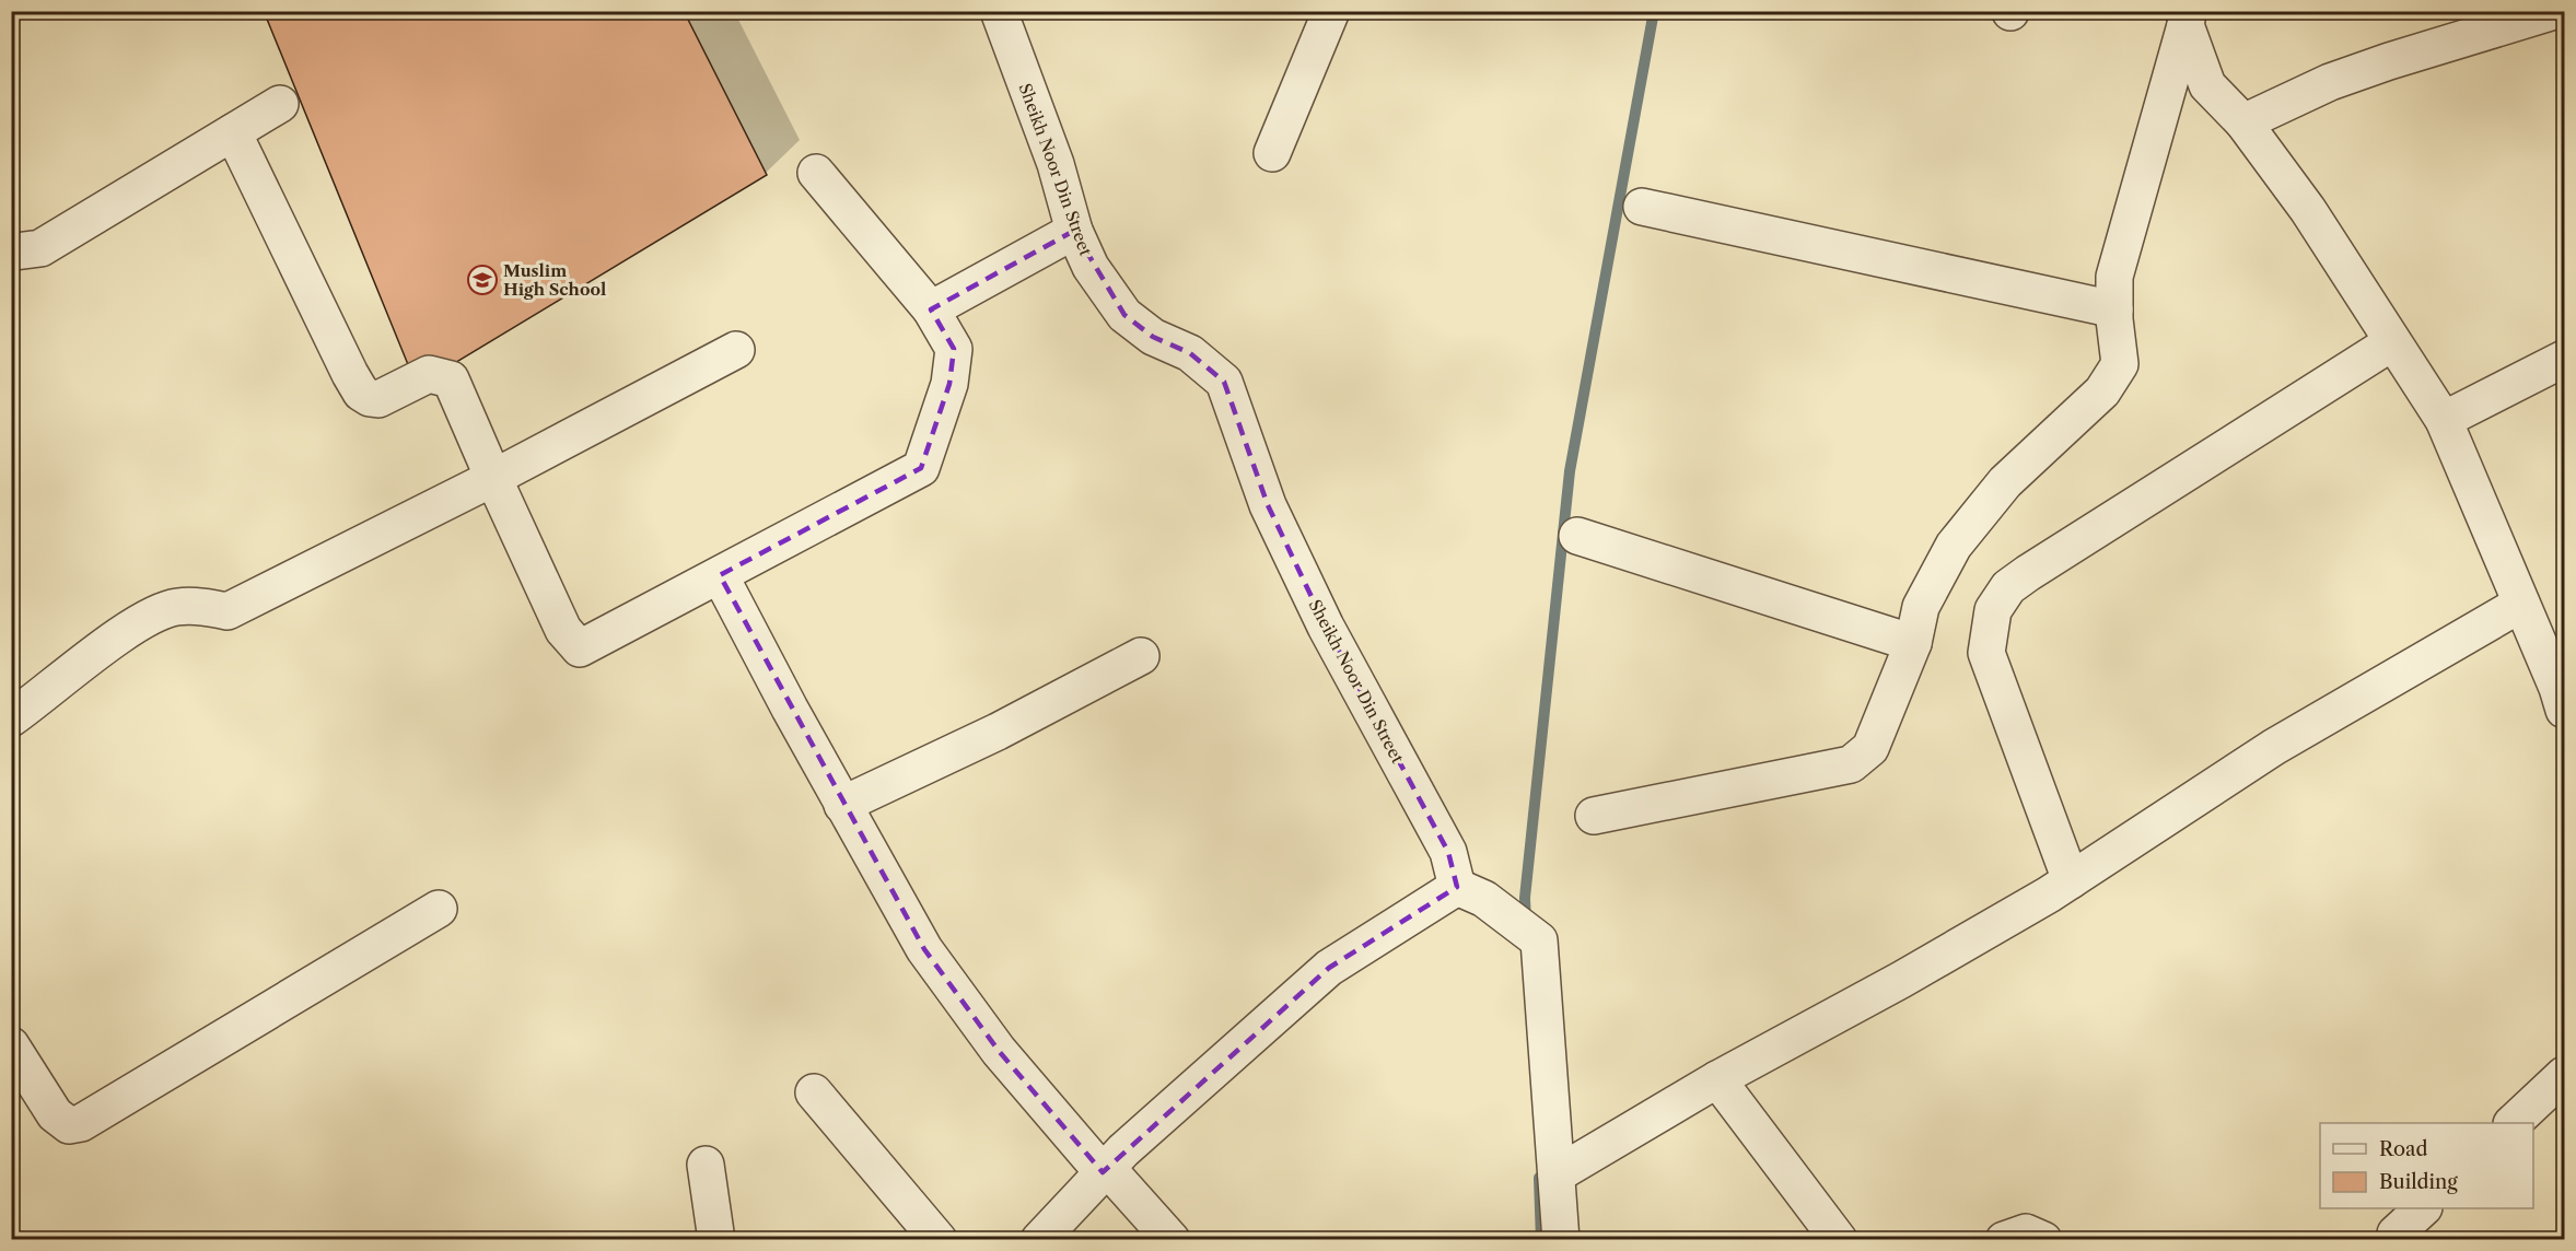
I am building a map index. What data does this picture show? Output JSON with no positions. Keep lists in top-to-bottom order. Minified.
{"streets":{"street":["Sheikh Noor Din Street"]},"places":{"school or university":["Muslim High School"]},"legend":["Road","Building"]}
